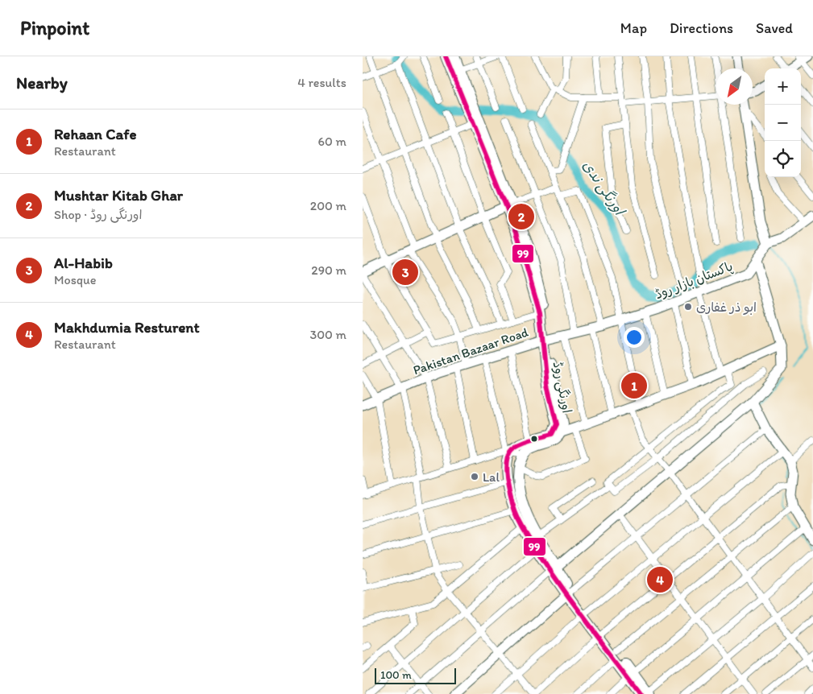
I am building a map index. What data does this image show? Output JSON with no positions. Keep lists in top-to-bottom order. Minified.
{"streets":{"main road":["اورنگی روڈ"],"street":["پاکستان بازار روڈ","Pakistan Bazaar Road"]},"crossings":[["پاکستان بازار روڈ","Pakistan Bazaar Road"],["پاکستان بازار روڈ","اورنگی روڈ"],["Pakistan Bazaar Road","اورنگی روڈ"]],"water":["اورنگی ندی"],"places":["ابو ذر غفاری","Lal"],"lines":["transit line 99"],"scale_bar":"100 m","north":"bottom left","page":{"header":"Pinpoint","nav":["Map","Directions","Saved"],"heading":["Nearby","4 results"],"map_buttons":["+","−"],"list":[{"mark":"1","name":"Rehaan Cafe","note":"Restaurant","value":"60 m"},{"mark":"2","name":"Mushtar Kitab Ghar","note":"Shop · اورنگی روڈ","value":"200 m"},{"mark":"3","name":"Al-Habib","note":"Mosque","value":"290 m"},{"mark":"4","name":"Makhdumia Resturent","note":"Restaurant","value":"300 m"}],"pins":["2","3","1","4"],"scale":"100 m"}}
